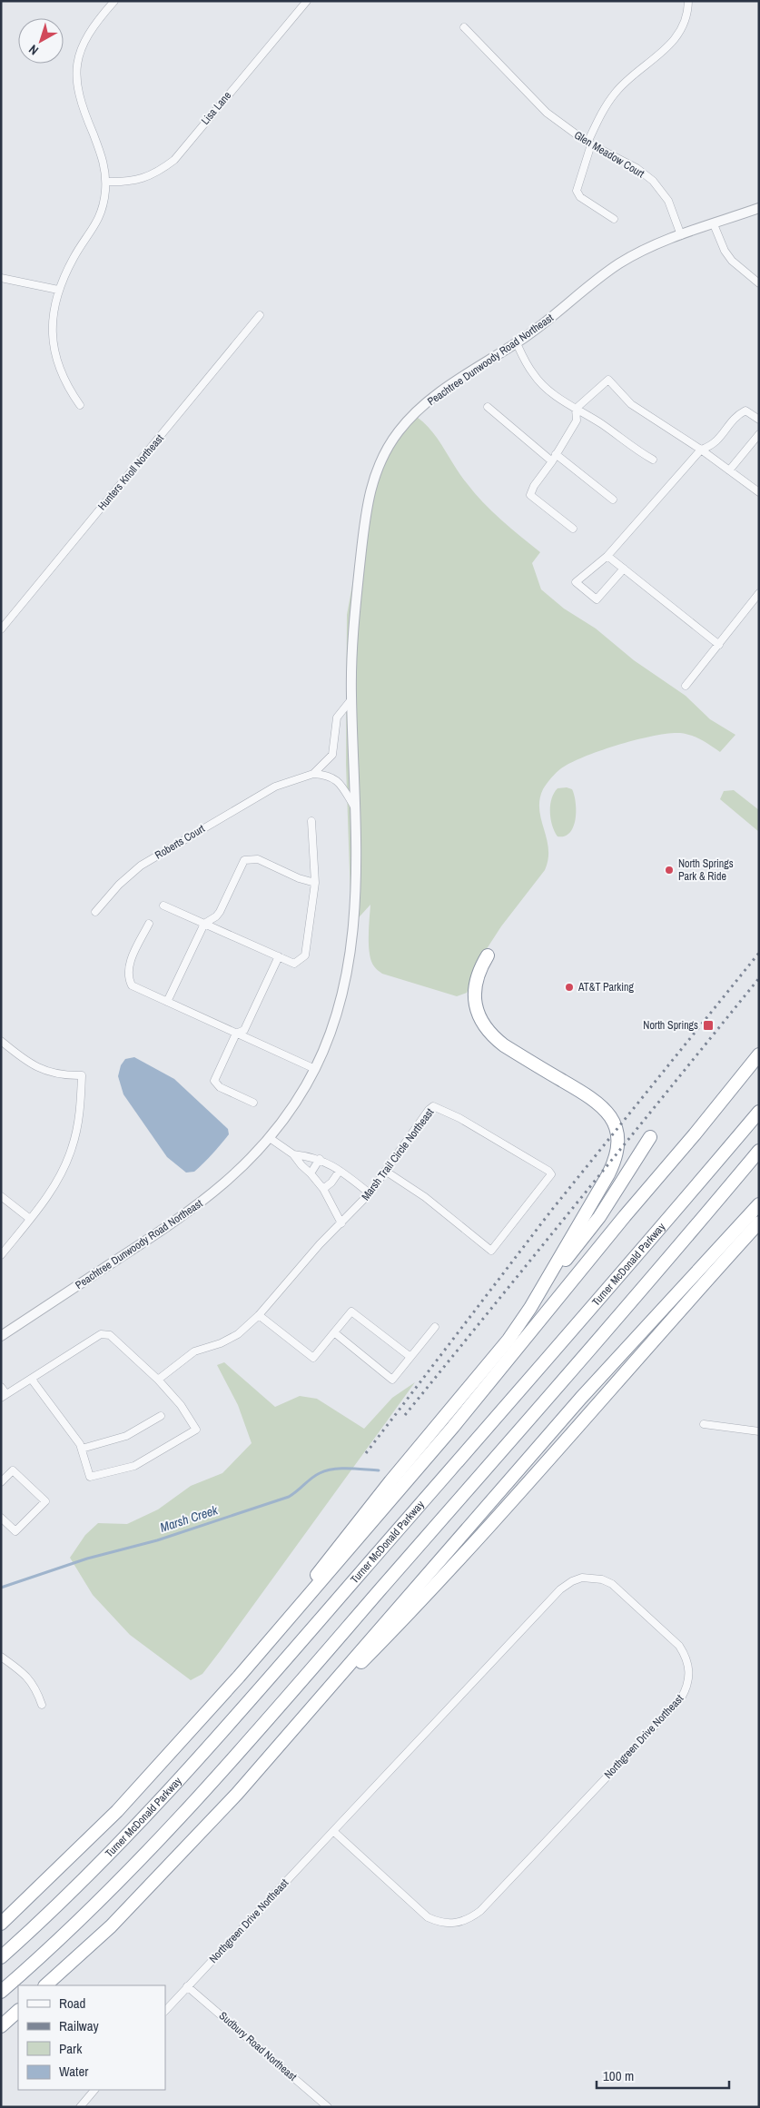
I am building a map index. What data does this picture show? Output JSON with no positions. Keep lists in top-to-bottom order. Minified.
{"streets":{"highway":["Turner McDonald Parkway"],"street":["Lisa Lane","Glen Meadow Court","Peachtree Dunwoody Road Northeast","Hunters Knoll Northeast","Roberts Court","Marsh Trail Circle Northeast","Northgreen Drive Northeast","Sudbury Road Northeast"]},"crossings":[["Glen Meadow Court","Peachtree Dunwoody Road Northeast"],["Peachtree Dunwoody Road Northeast","Roberts Court"],["Northgreen Drive Northeast","Sudbury Road Northeast"]],"water":["Marsh Creek"],"places":{"other":["North Springs Park & Ride","AT&T Parking"],"transit":["North Springs"]},"legend":["Road","Railway","Park","Water"],"scale_bar":"100 m","north":"bottom left"}
